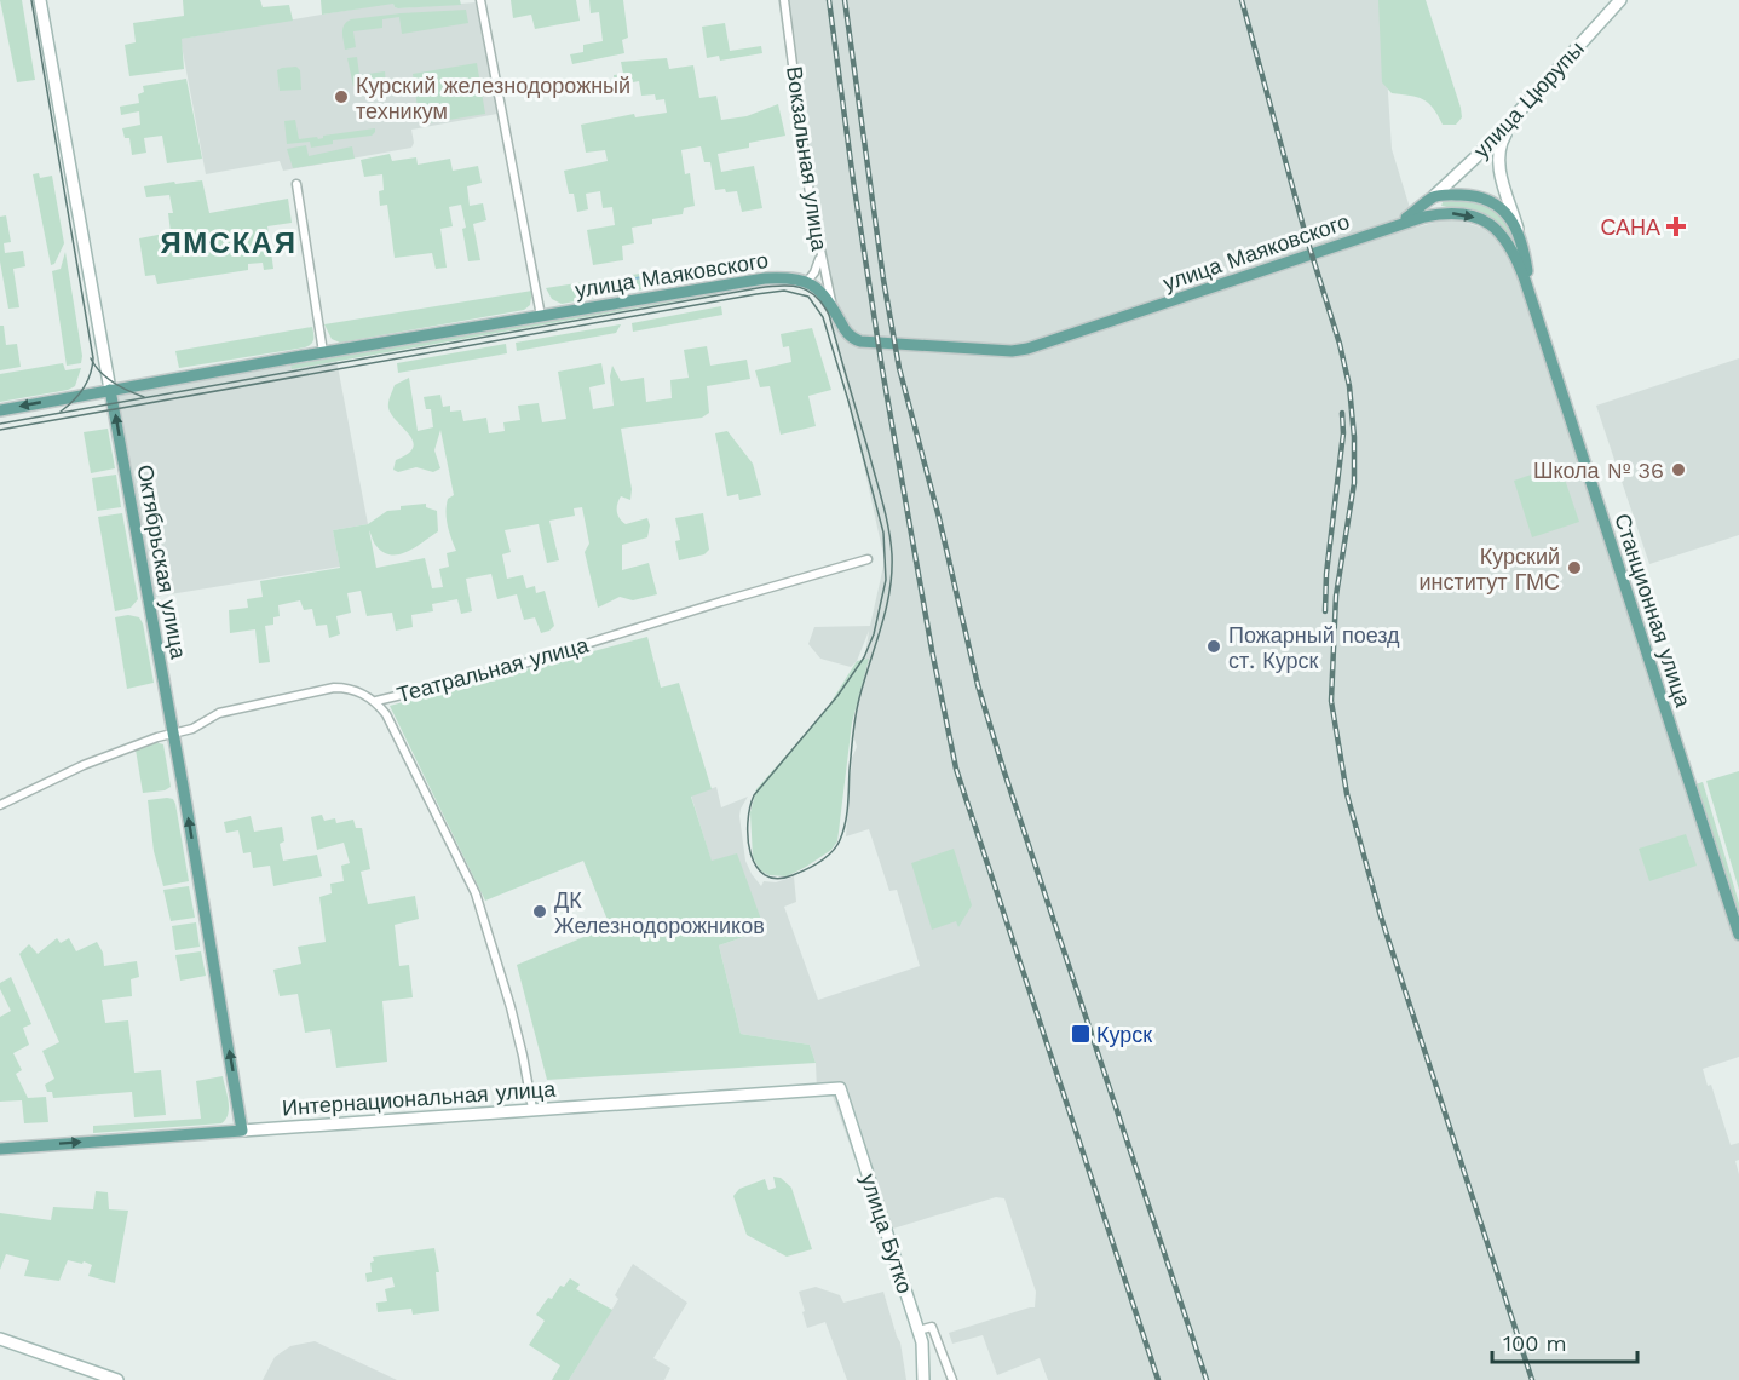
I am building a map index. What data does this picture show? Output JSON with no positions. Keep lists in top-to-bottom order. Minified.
{"streets":{"main road":["улица Цюрупы","улица Маяковского","Октябрьская улица","Станционная улица","Интернациональная улица","улица Бутко"],"street":["Вокзальная улица","Театральная улица"]},"crossings":[["улица Цюрупы","Станционная улица"],["Вокзальная улица","улица Маяковского"],["улица Маяковского","Октябрьская улица"],["улица Маяковского","Станционная улица"],["Октябрьская улица","Театральная улица"],["Октябрьская улица","Интернациональная улица"],["Интернациональная улица","улица Бутко"]],"one_way":["Октябрьская улица"],"districts":["ЯМСКАЯ"],"places":{"other":["Курский железнодорожный техникум","Школа № 36","Курский институт ГМС","Пожарный поезд ст. Курск","ДК Железнодорожников"],"health":["САНА"],"transit":["Курск"]},"scale_bar":"100 m"}
